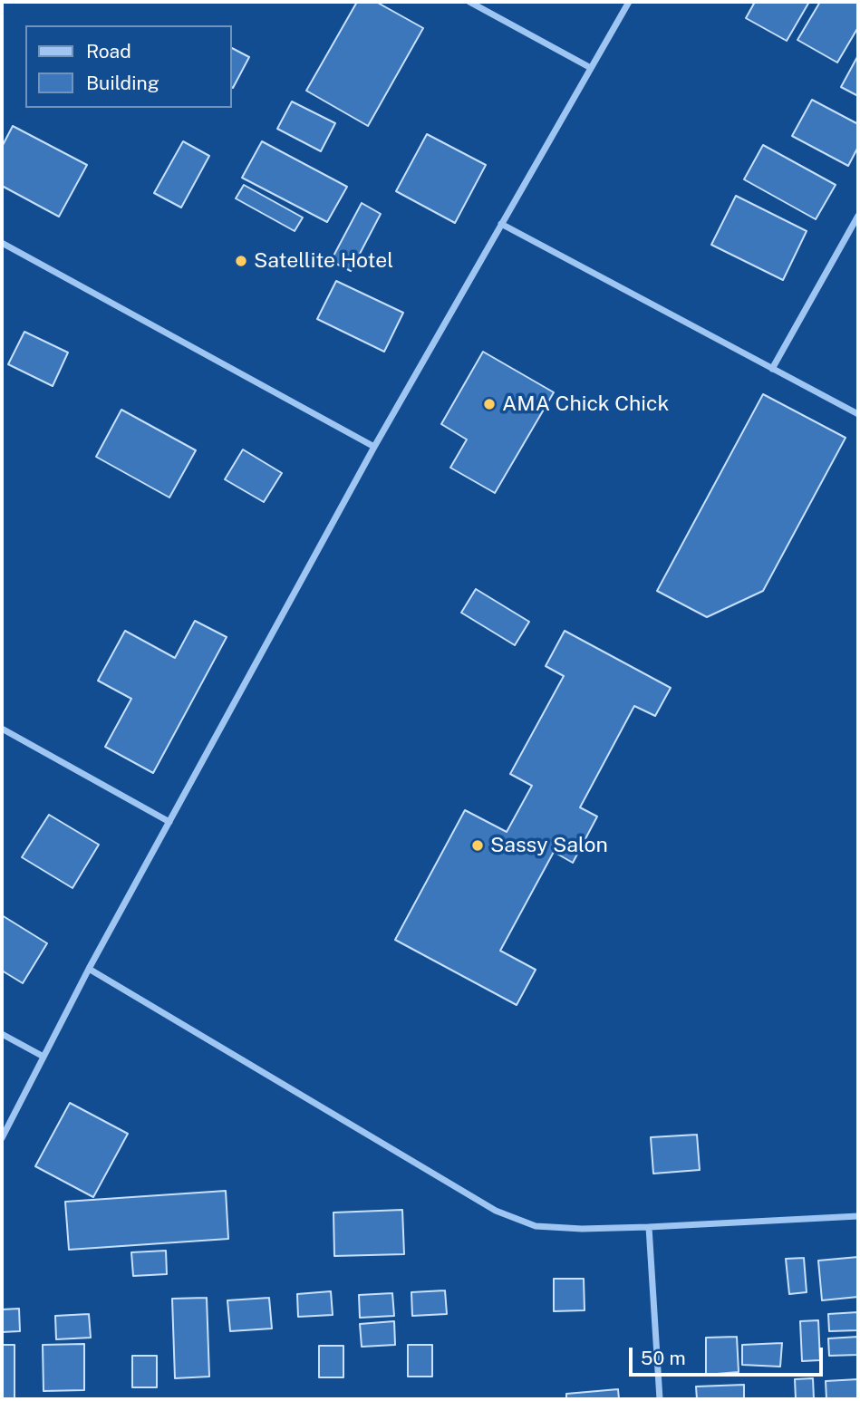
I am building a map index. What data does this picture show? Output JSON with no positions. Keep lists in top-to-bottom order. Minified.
{"places":["Satellite Hotel","AMA Chick Chick","Sassy Salon"],"legend":["Road","Building"],"scale_bar":"50 m"}
